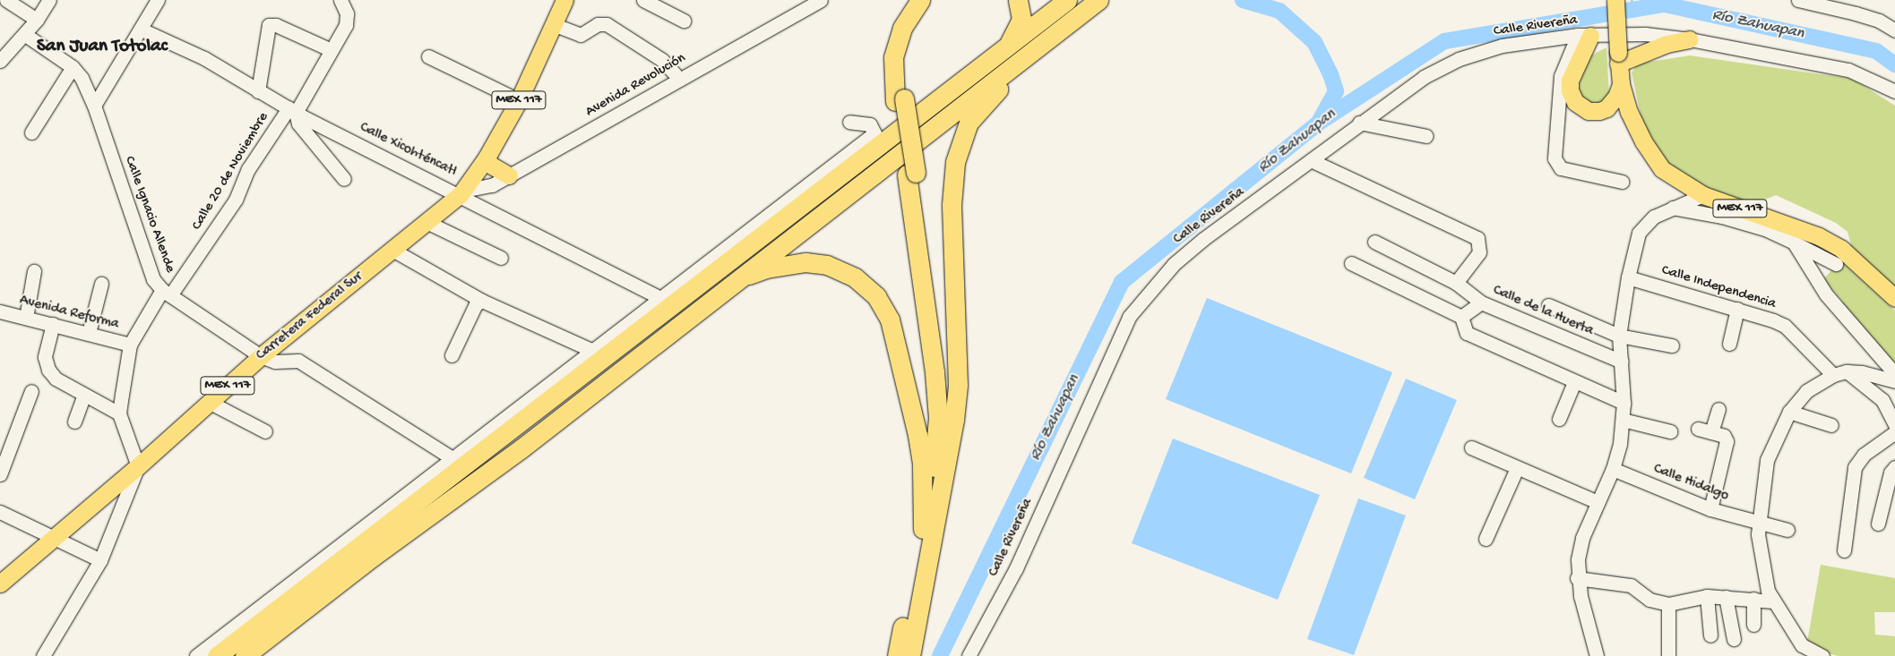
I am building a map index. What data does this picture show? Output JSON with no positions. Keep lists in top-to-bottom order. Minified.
{"streets":{"main road":["MEX 117","Carretera Federal Sur"],"street":["Calle Rivereña","Avenida Revolución","Calle Xicohténcatl","Calle 20 de Noviembre","Calle Ignacio Allende","Calle Independencia","Calle de la Huerta","Avenida Reforma","Calle Hidalgo"]},"crossings":[["Avenida Revolución","MEX 117"],["Avenida Revolución","Calle Xicohténcatl"],["Avenida Revolución","Carretera Federal Sur"],["MEX 117","Calle Xicohténcatl"],["MEX 117","Carretera Federal Sur"],["Calle Xicohténcatl","Calle 20 de Noviembre"],["Calle Xicohténcatl","Carretera Federal Sur"],["Calle 20 de Noviembre","Calle Ignacio Allende"],["Calle 20 de Noviembre","Avenida Reforma"],["Calle 20 de Noviembre","Carretera Federal Sur"],["Calle Ignacio Allende","Carretera Federal Sur"]],"districts":["San Juan Totolac"],"water":["Río Zahuapan"]}
